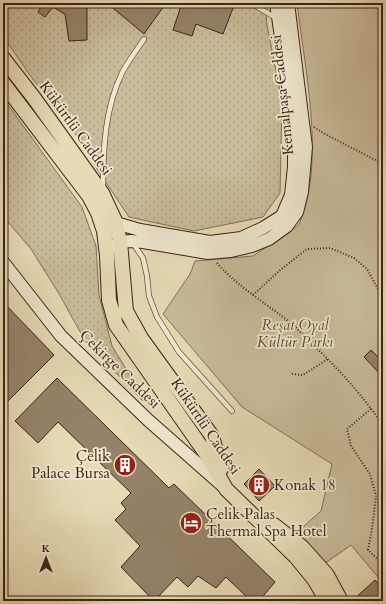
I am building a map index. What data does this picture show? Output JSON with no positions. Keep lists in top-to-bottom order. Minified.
{"streets":{"main road":["Kemalpaşa Caddesi","Kükürtlü Caddesi","Çekirge Caddesi"]},"crossings":[["Kemalpaşa Caddesi","Kükürtlü Caddesi"],["Kükürtlü Caddesi","Çekirge Caddesi"]],"parks":["Reşat Oyal Kültür Parkı"],"places":{"building":["Çelik Palace Bursa","Konak 18"],"hotel":["Çelik Palas Thermal Spa Hotel"]},"north":"top"}
